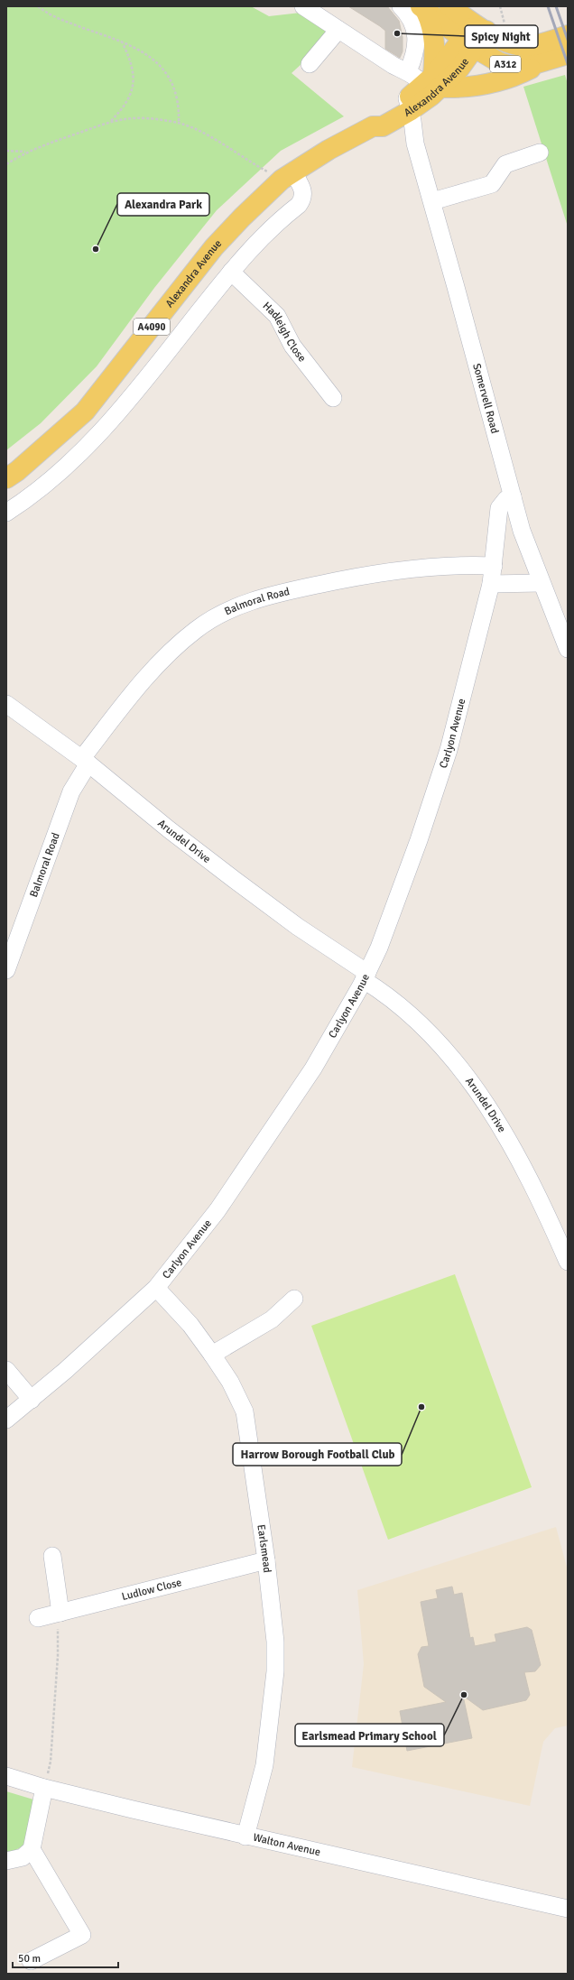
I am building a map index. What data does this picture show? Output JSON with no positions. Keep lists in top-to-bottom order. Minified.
{"streets":{"main road":["A312","Alexandra Avenue","A4090"],"street":["Hadleigh Close","Somervell Road","Balmoral Road","Carlyon Avenue","Arundel Drive","Earlsmead","Ludlow Close","Walton Avenue"]},"crossings":[["A312","Alexandra Avenue"],["Alexandra Avenue","Somervell Road"],["Somervell Road","Carlyon Avenue"],["Balmoral Road","Carlyon Avenue"],["Balmoral Road","Arundel Drive"],["Carlyon Avenue","Arundel Drive"],["Carlyon Avenue","Earlsmead"],["Earlsmead","Ludlow Close"],["Earlsmead","Walton Avenue"]],"places":["Spicy Night","Alexandra Park","Harrow Borough Football Club","Earlsmead Primary School"],"scale_bar":"50 m"}
